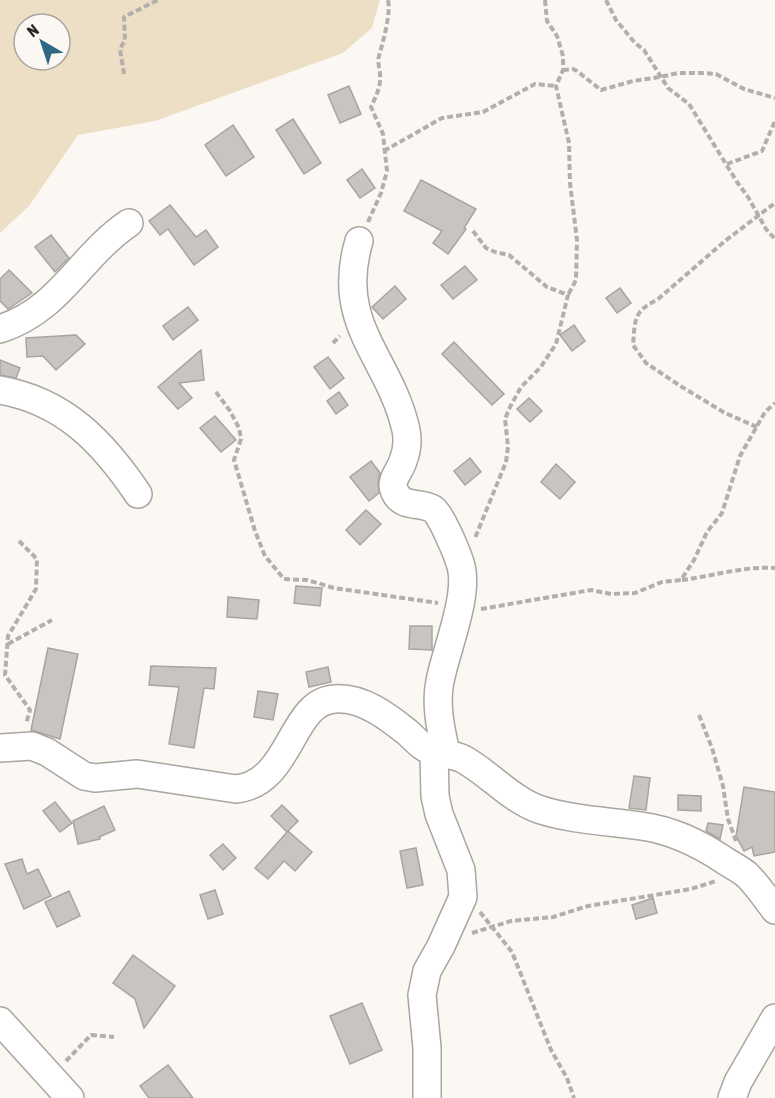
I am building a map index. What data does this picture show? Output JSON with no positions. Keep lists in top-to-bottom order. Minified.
{"north":"top left"}
